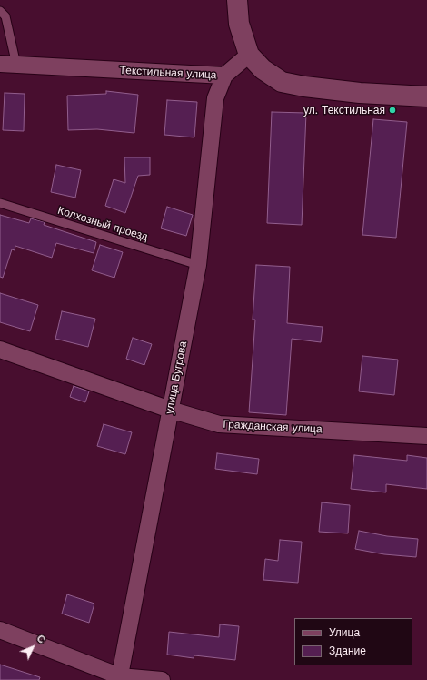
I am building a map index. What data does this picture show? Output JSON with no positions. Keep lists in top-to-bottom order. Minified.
{"streets":{"street":["Текстильная улица","улица Бугрова","Гражданская улица"],"lane":["Колхозный проезд"]},"crossings":[["Текстильная улица","улица Бугрова"],["Колхозный проезд","улица Бугрова"],["улица Бугрова","Гражданская улица"]],"places":["ул. Текстильная"],"legend":["Улица","Здание"],"north":"top right"}
